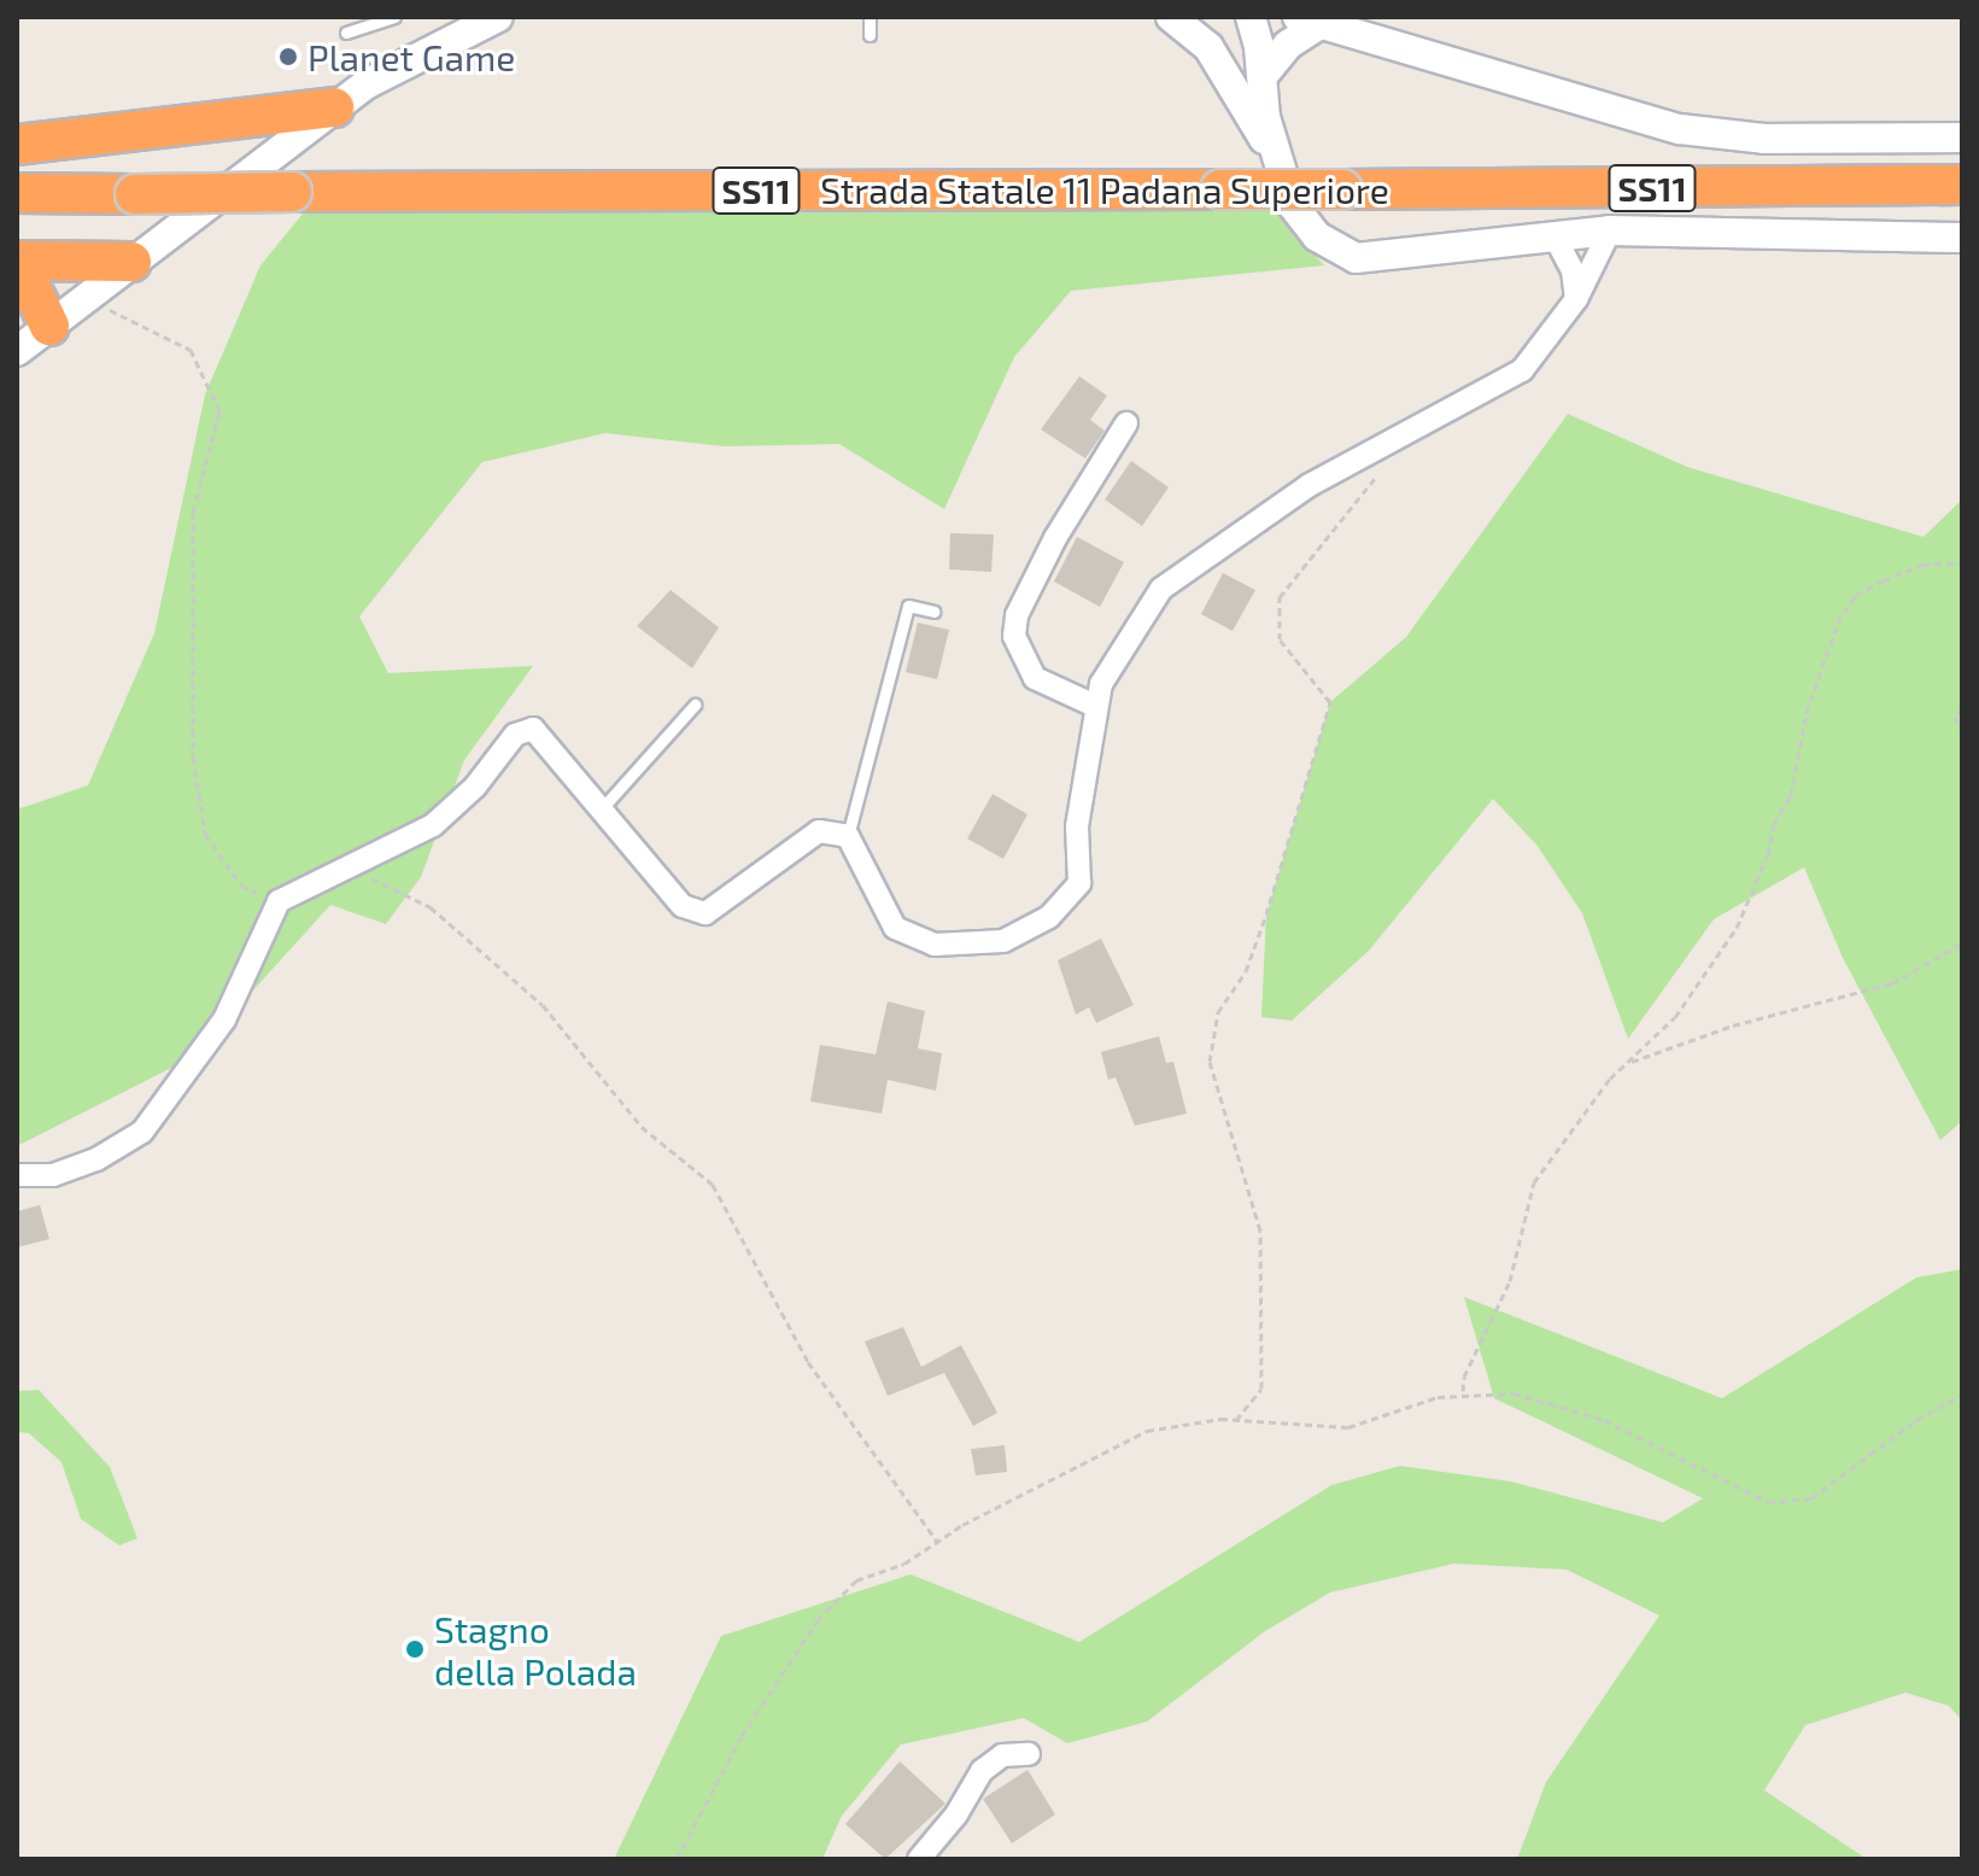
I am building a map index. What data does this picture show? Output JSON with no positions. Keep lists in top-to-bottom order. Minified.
{"streets":{"highway":["SS11","Strada Statale 11 Padana Superiore"]},"places":["Planet Game","Stagno della Polada"]}
